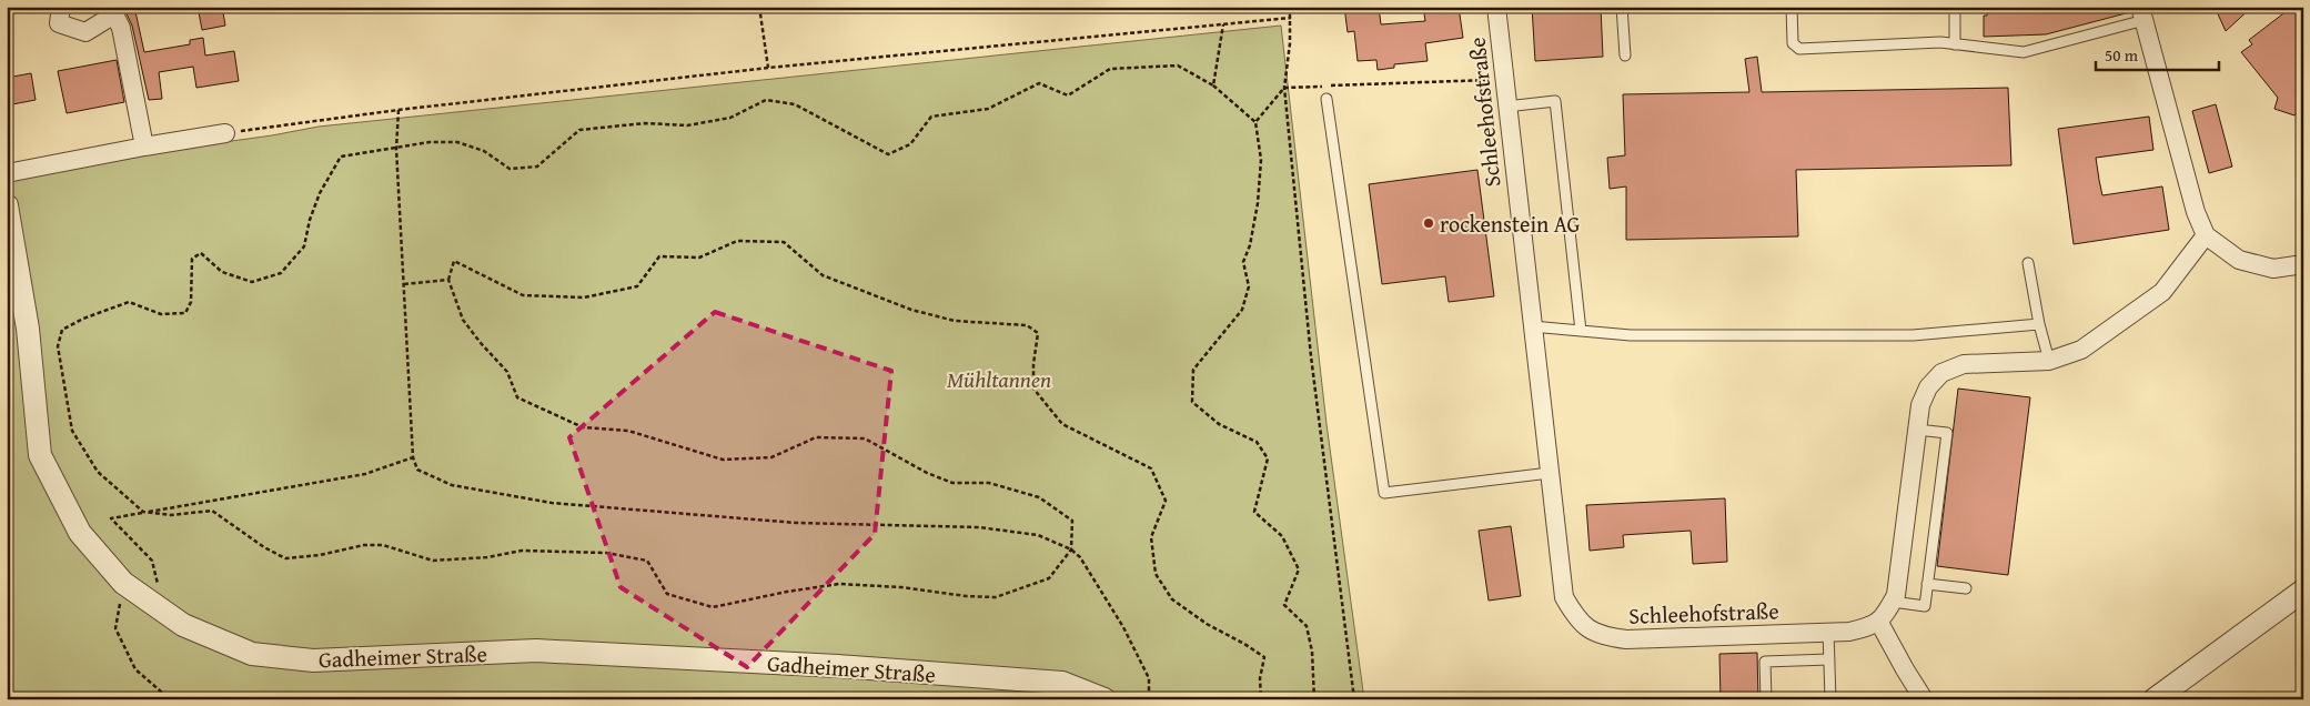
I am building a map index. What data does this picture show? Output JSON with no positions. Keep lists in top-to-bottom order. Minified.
{"streets":{"street":["Schleehofstraße","Gadheimer Straße"]},"parks":["Mühltannen"],"places":["rockenstein AG"],"scale_bar":"50 m"}
